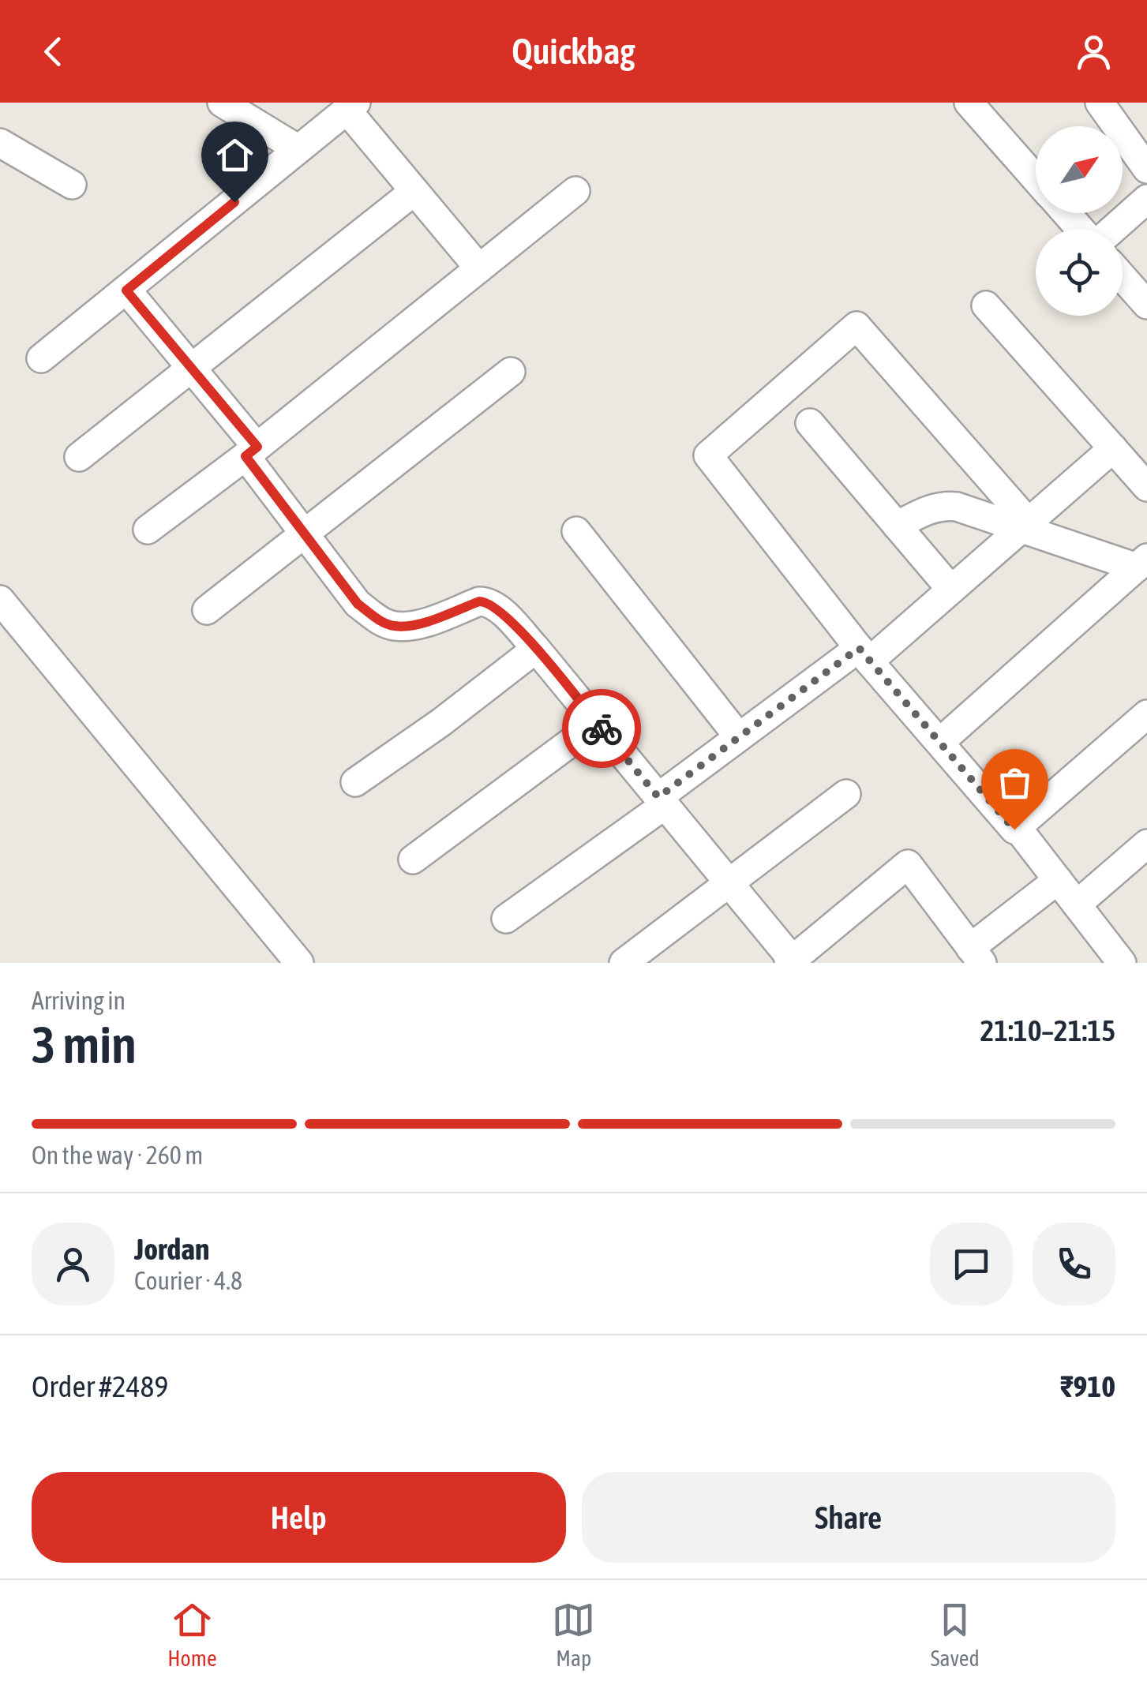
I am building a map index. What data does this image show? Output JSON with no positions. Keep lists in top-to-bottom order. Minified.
{"north":"top right","page":{"header":"Quickbag","heading":["3 min","Arriving in","21:10–21:15"],"panel":["Jordan","Courier · 4.8","Order #2489","₹910"],"bar":"On the way · 260 m","buttons":["Help","Share"],"tabs":["Home","Map","Saved"]}}
